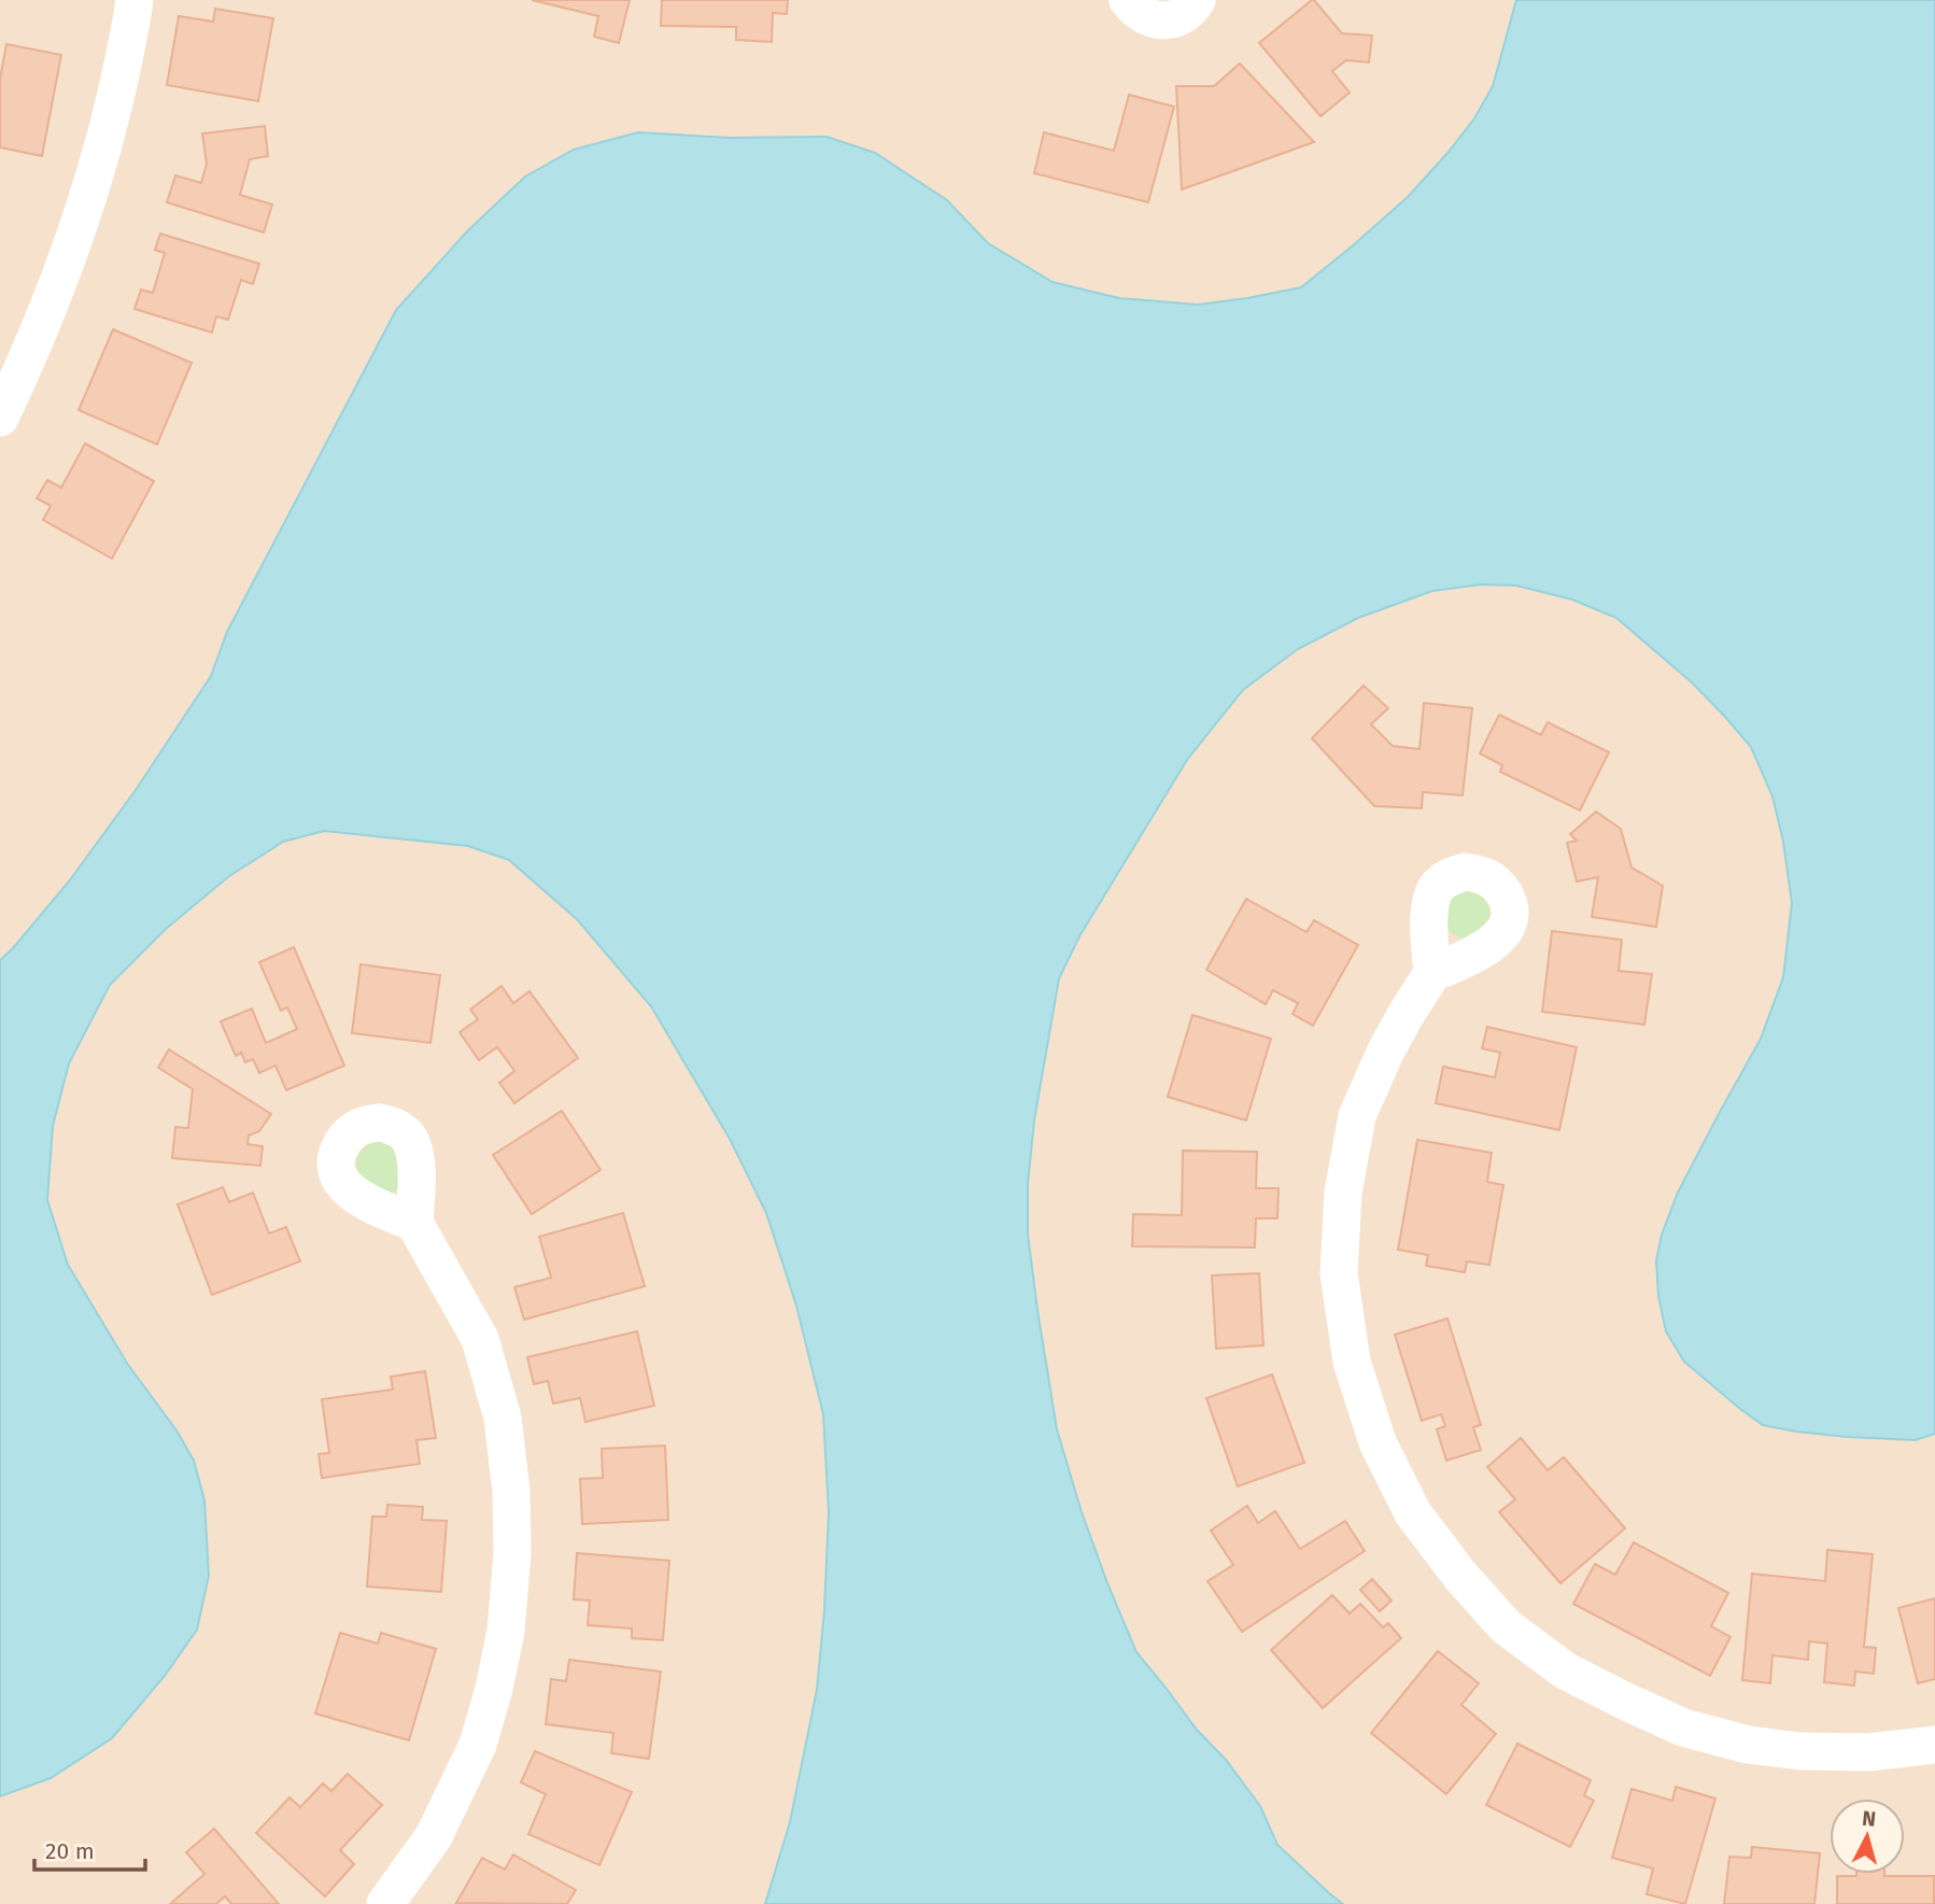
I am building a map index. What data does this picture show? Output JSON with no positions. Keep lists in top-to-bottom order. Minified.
{"scale_bar":"20 m","north":"top"}
